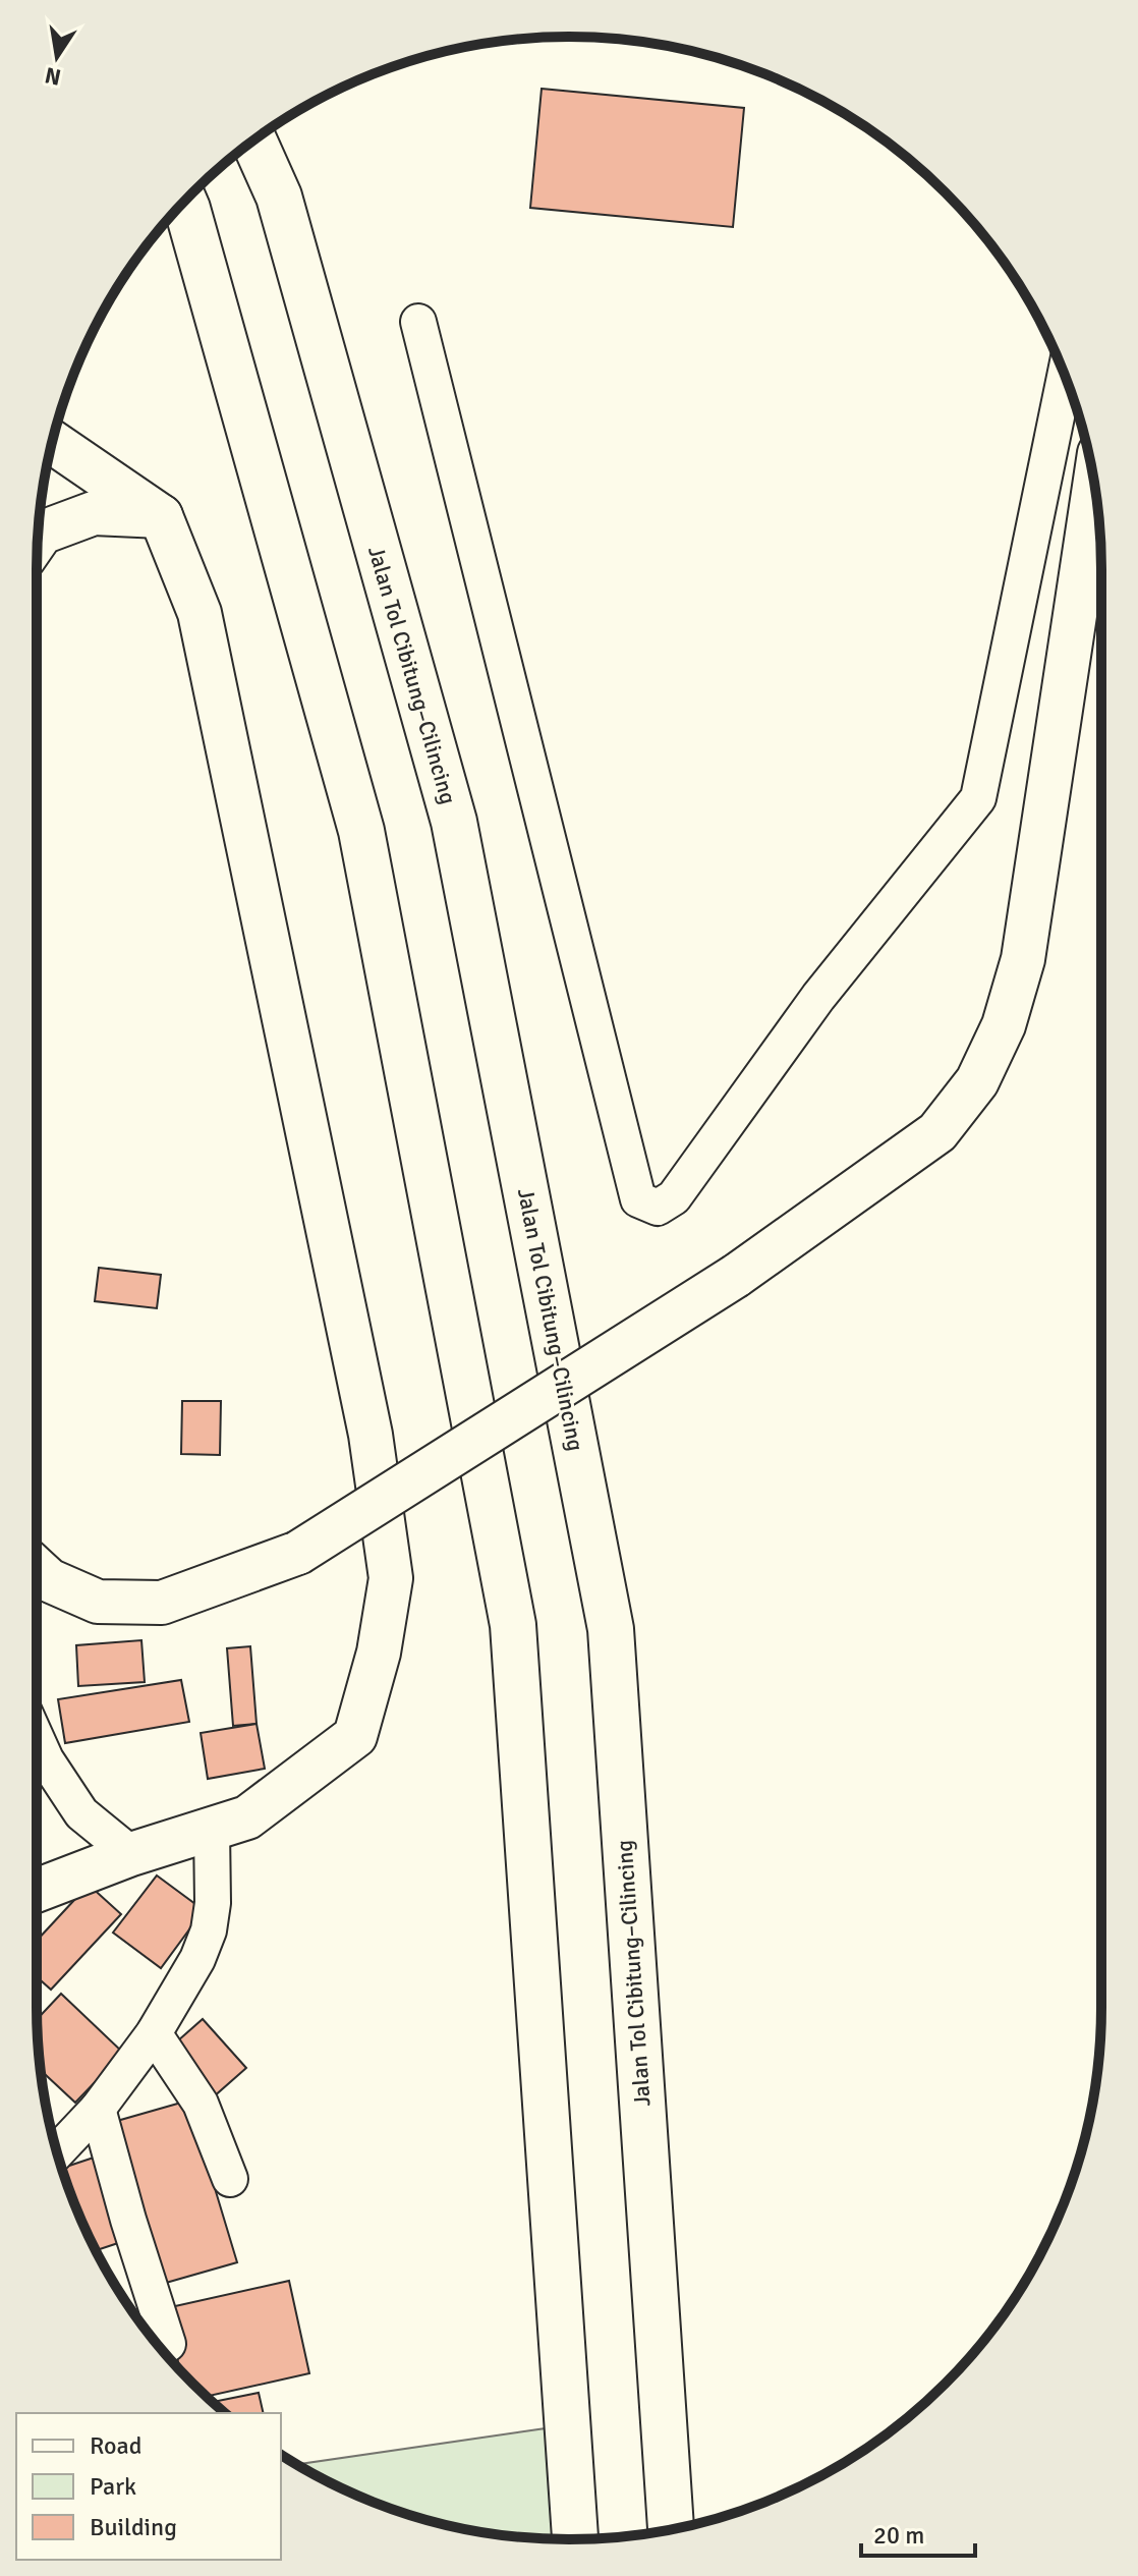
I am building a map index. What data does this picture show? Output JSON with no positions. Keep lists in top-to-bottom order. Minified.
{"streets":{"highway":["Jalan Tol Cibitung–Cilincing"]},"legend":["Road","Park","Building"],"scale_bar":"20 m","north":"bottom"}
